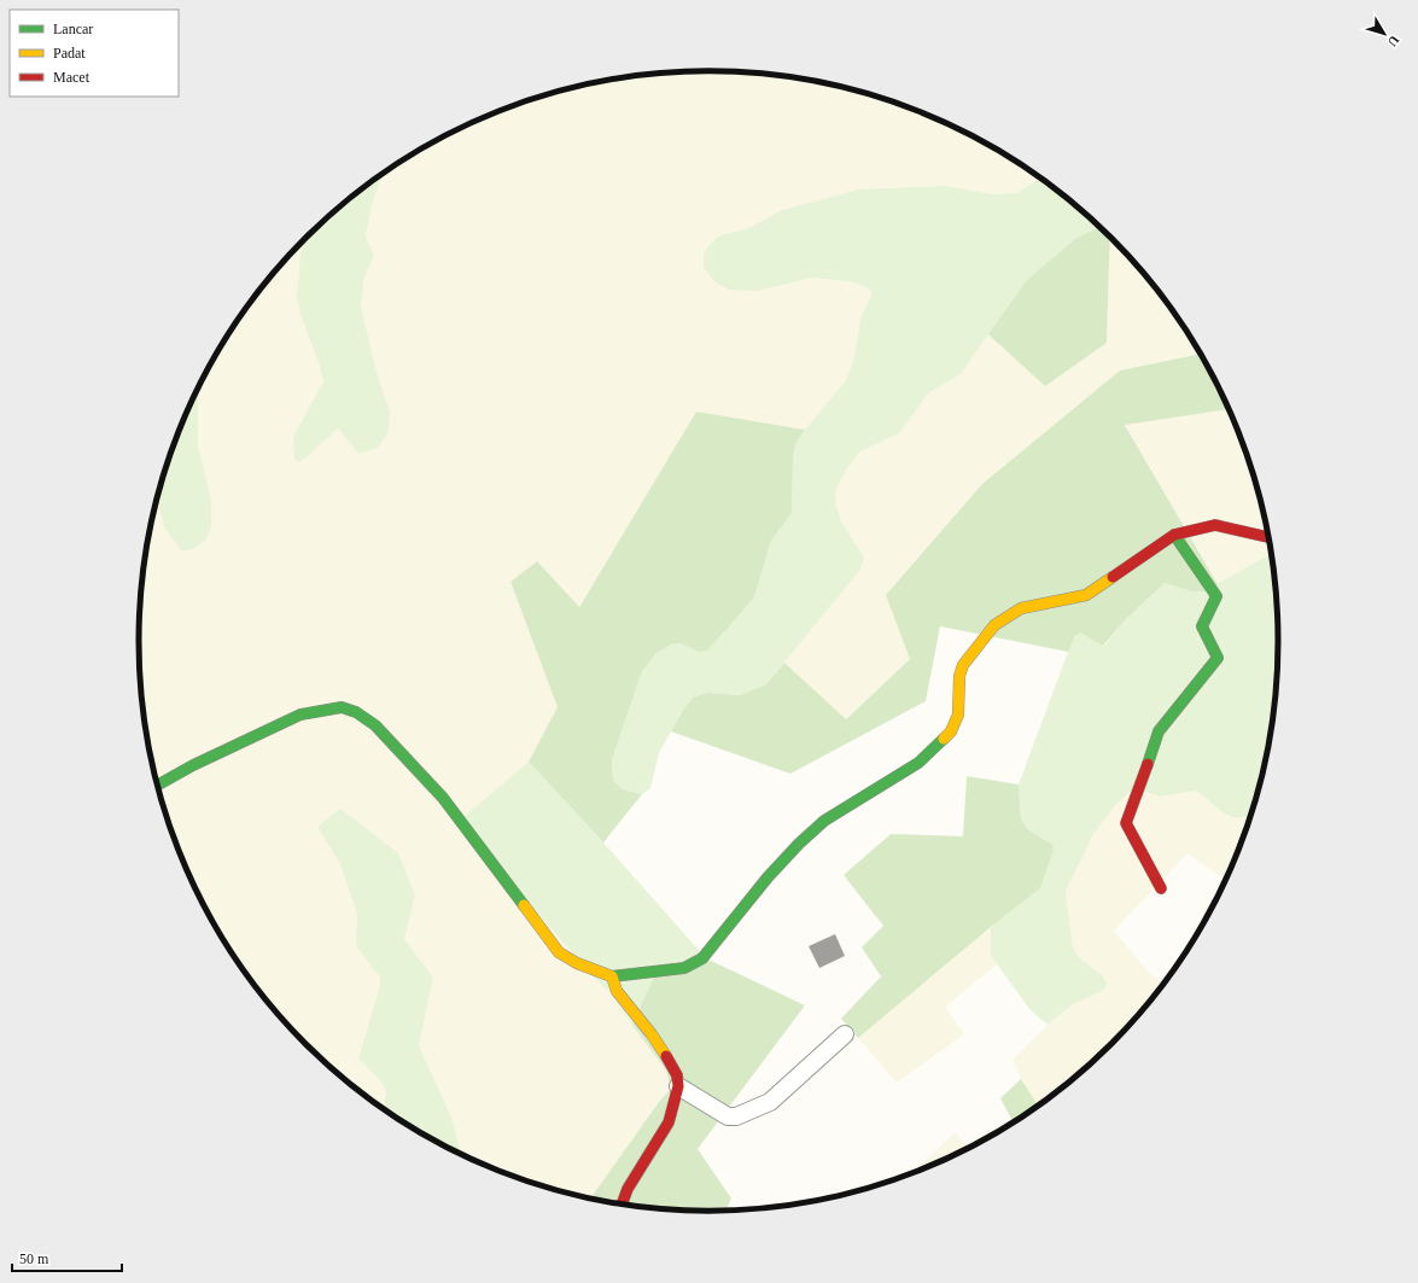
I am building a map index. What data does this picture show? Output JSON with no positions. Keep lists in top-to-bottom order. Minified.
{"legend":["Lancar","Padat","Macet"],"scale_bar":"50 m","north":"bottom right"}
